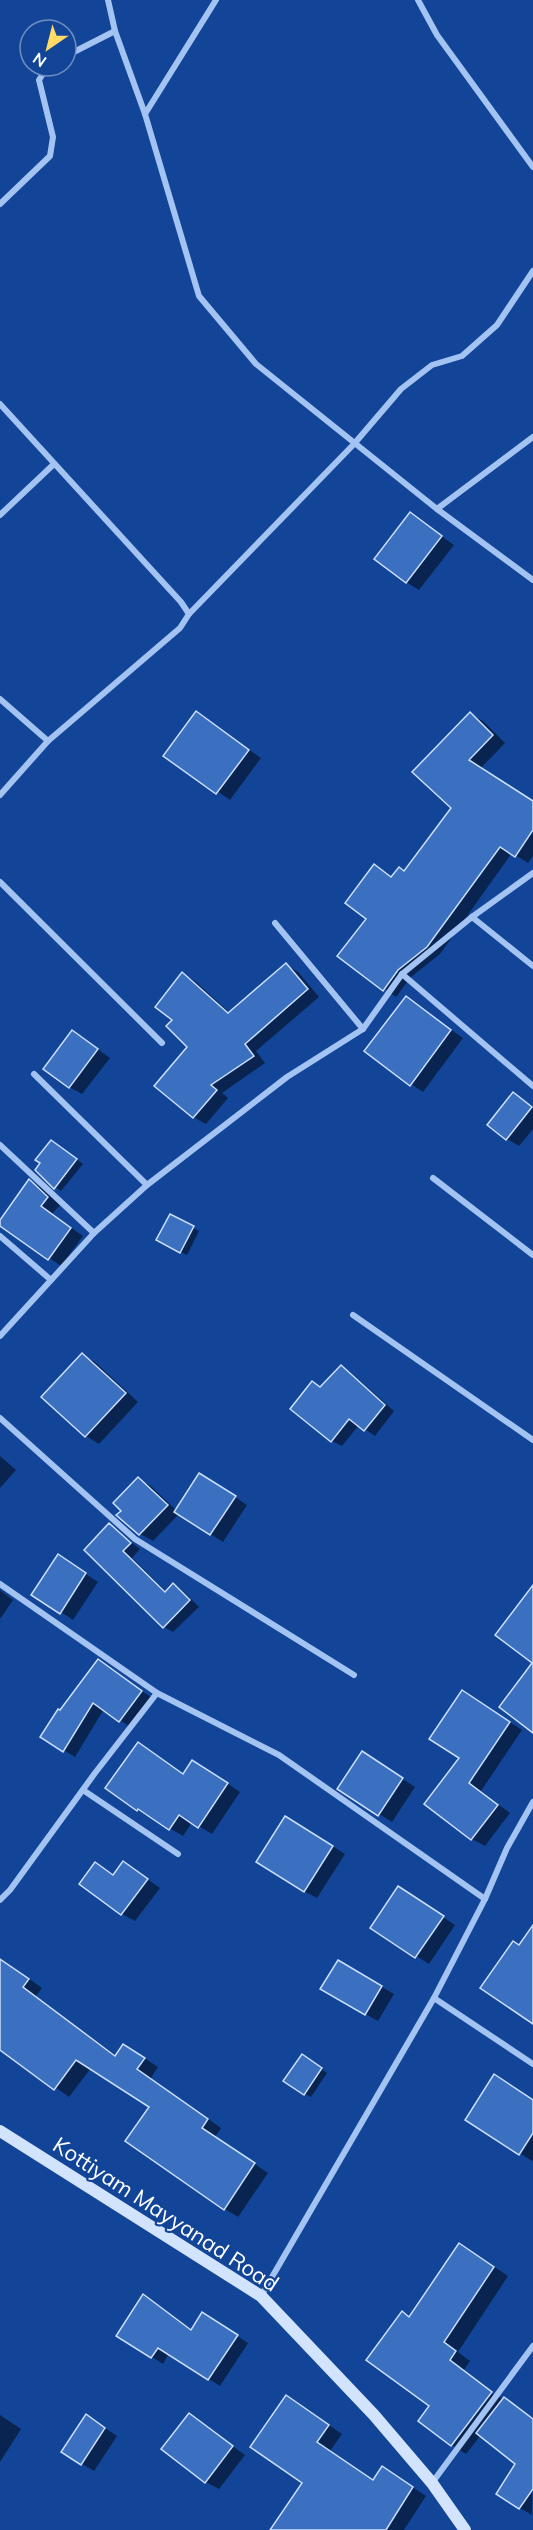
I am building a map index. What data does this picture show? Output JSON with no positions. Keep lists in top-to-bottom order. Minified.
{"streets":{"street":["Kottiyam Mayyanad Road"]},"north":"bottom left"}
